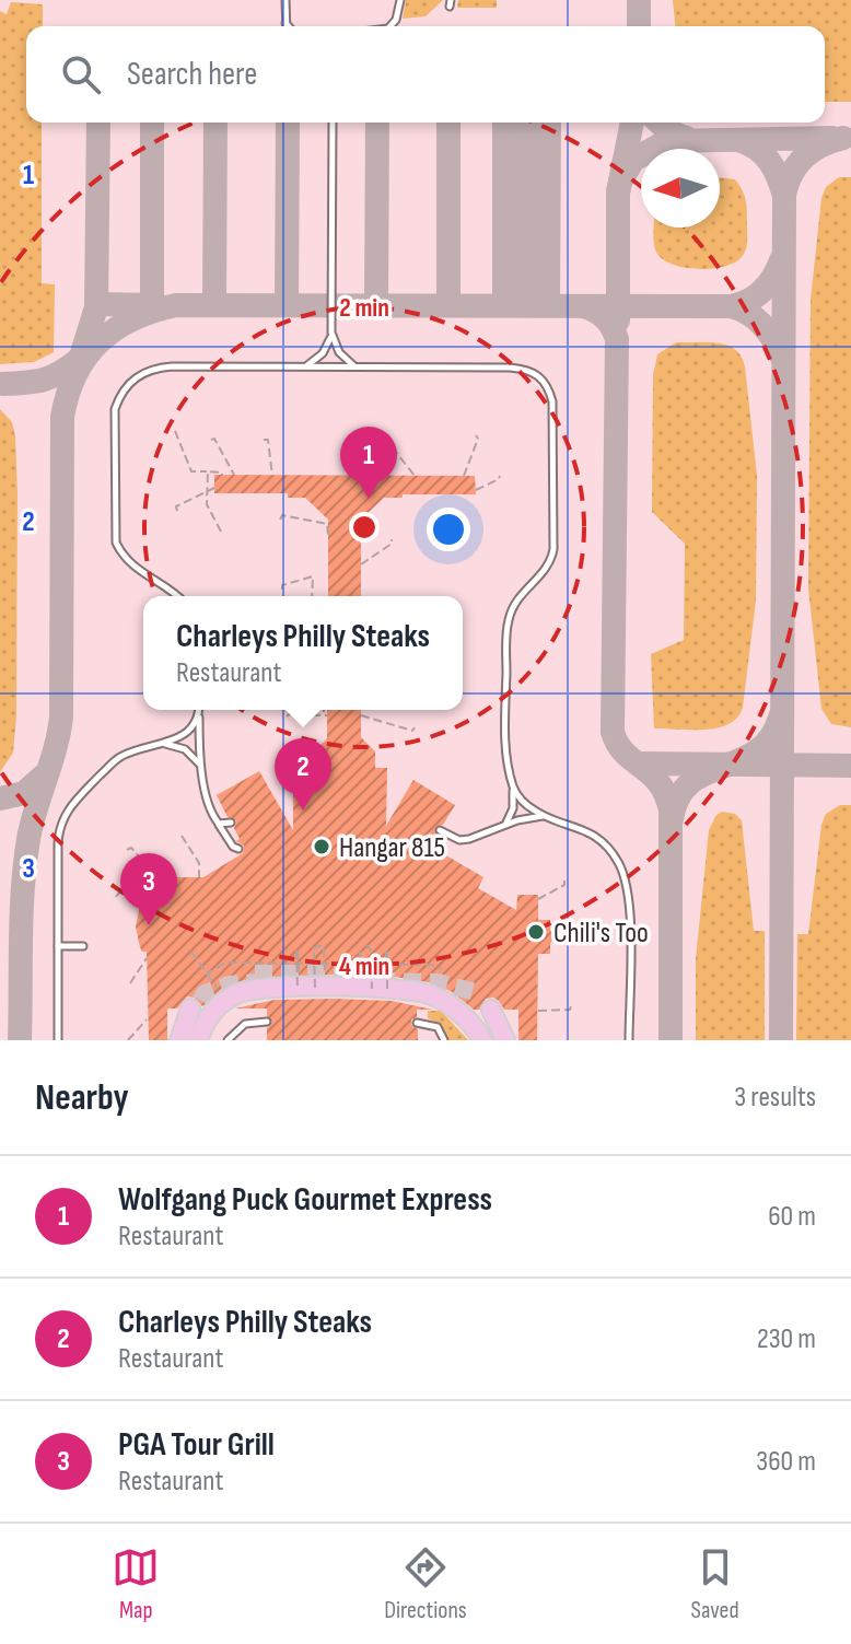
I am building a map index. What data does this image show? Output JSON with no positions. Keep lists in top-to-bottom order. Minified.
{"places":["Hangar 815","Chili's Too"],"north":"left","page":{"search":"Search here","pins":["1","2","3"],"popup":["Charleys Philly Steaks","Restaurant"],"heading":["Nearby","3 results"],"list":[{"mark":"1","name":"Wolfgang Puck Gourmet Express","note":"Restaurant","value":"60 m"},{"mark":"2","name":"Charleys Philly Steaks","note":"Restaurant","value":"230 m"},{"mark":"3","name":"PGA Tour Grill","note":"Restaurant","value":"360 m"}],"nav":["Map","Directions","Saved"]},"grid":{"rows":["1","2","3"]},"rings":["2 min","4 min"]}
